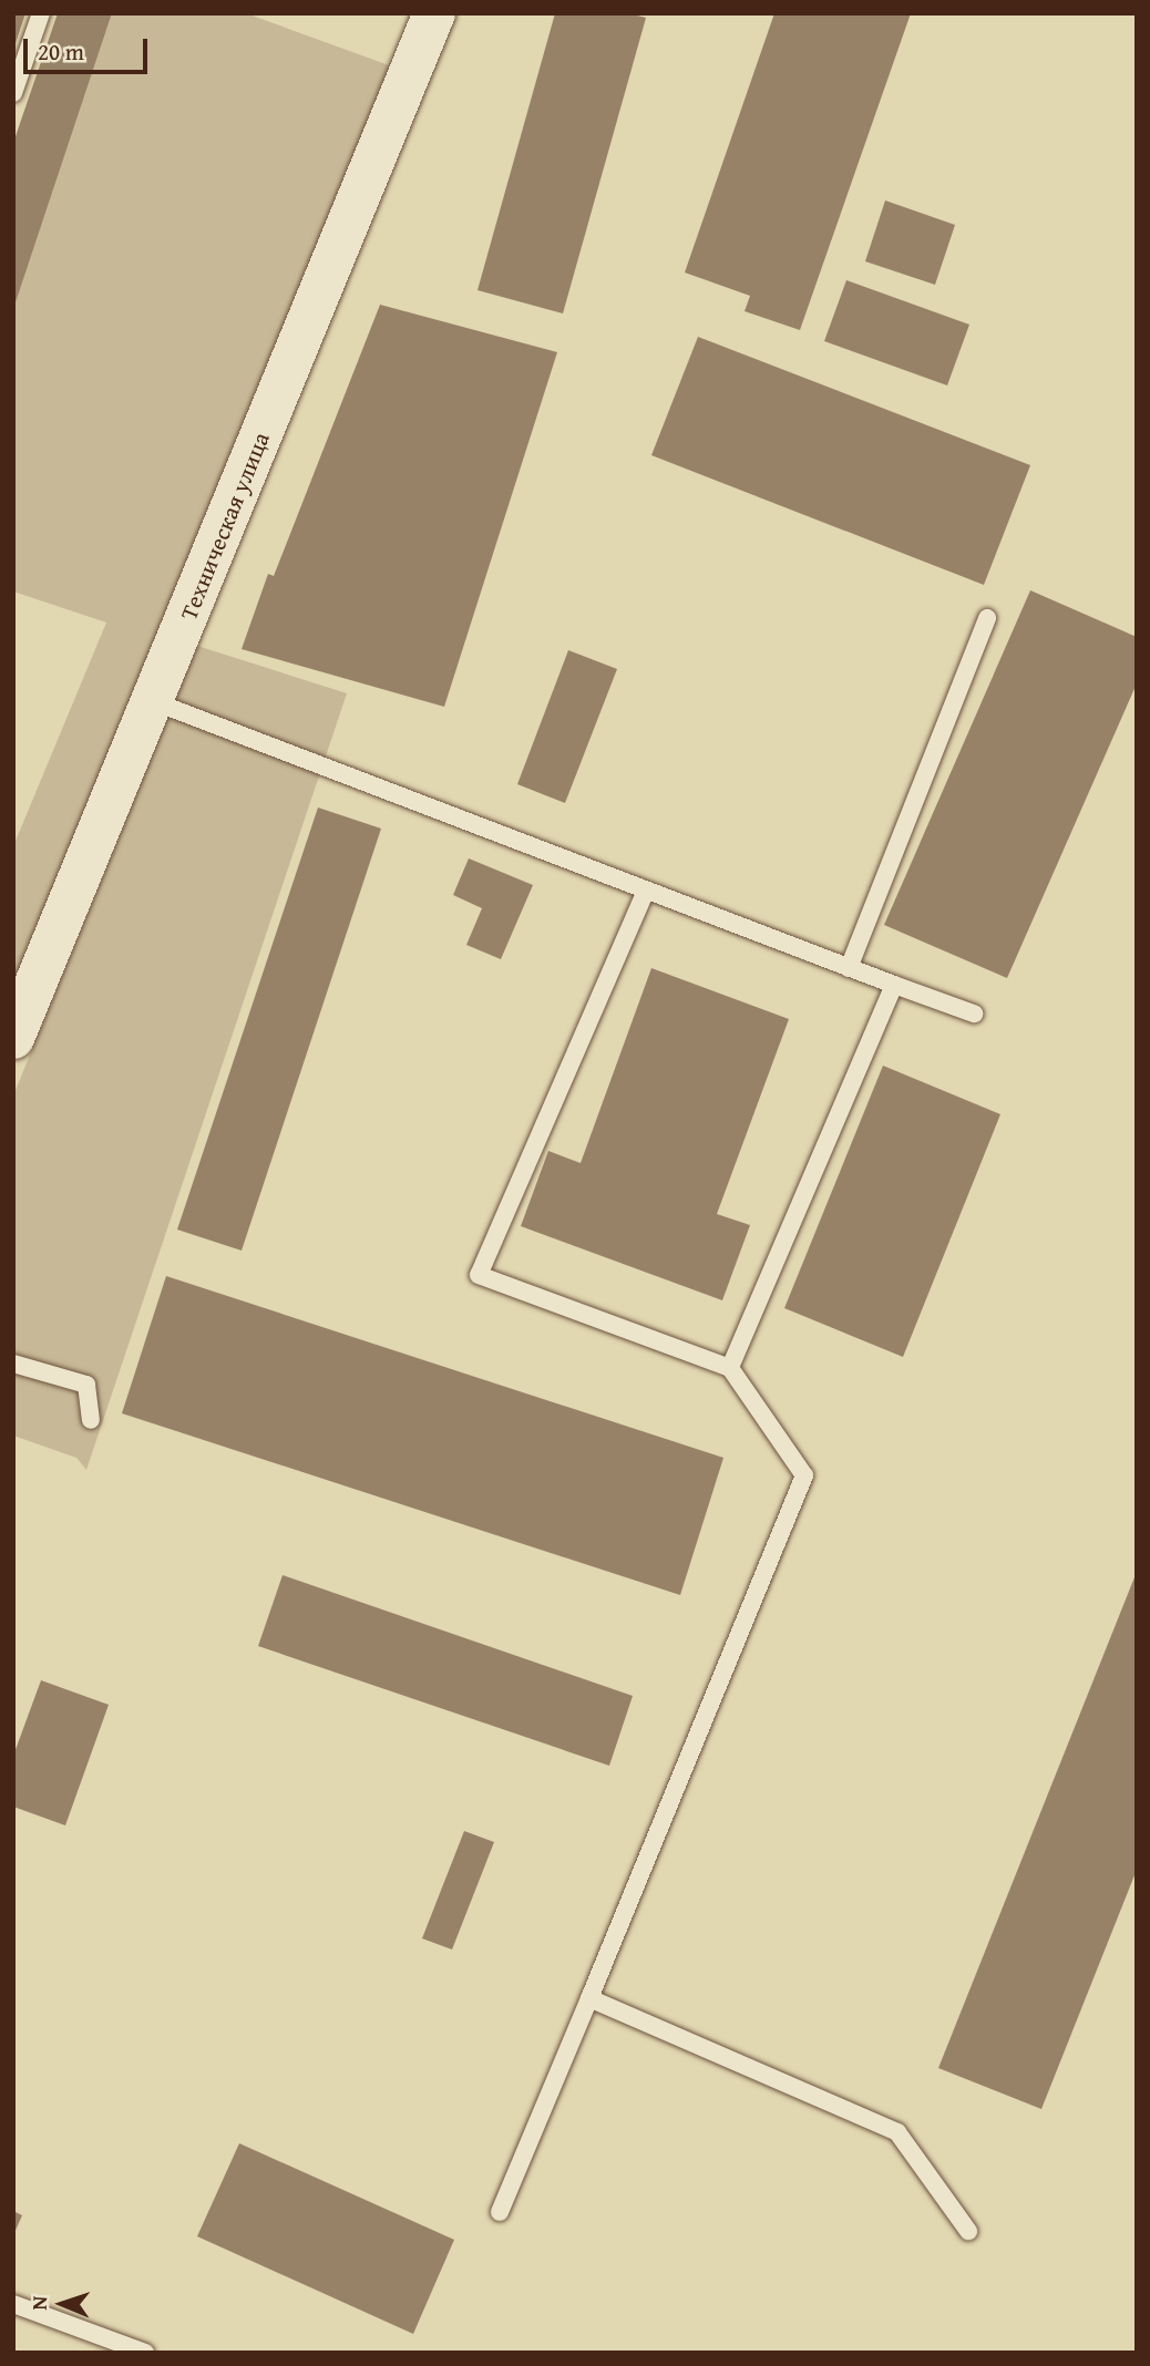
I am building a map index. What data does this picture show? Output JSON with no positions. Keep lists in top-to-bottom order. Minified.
{"streets":{"street":["Техническая улица"]},"scale_bar":"20 m","north":"left"}
